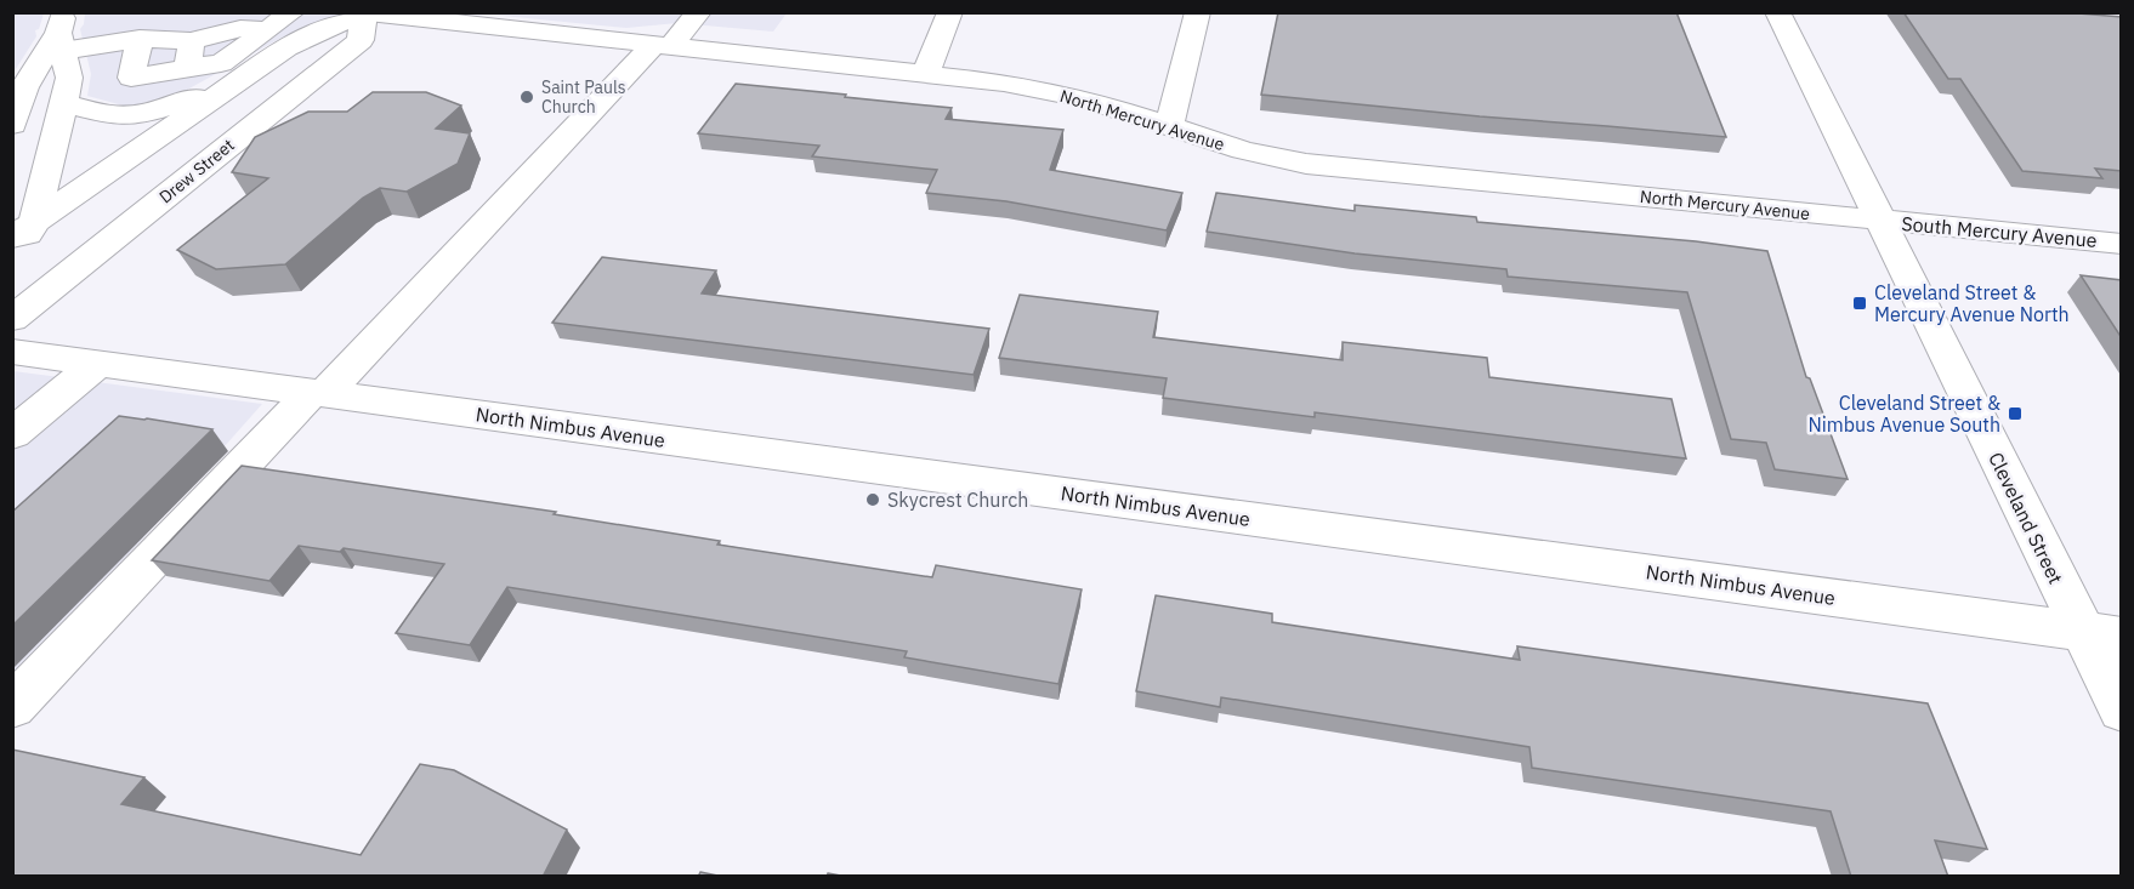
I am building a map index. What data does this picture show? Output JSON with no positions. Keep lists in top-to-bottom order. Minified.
{"streets":{"street":["North Mercury Avenue","Drew Street","South Mercury Avenue","North Nimbus Avenue","Cleveland Street"]},"crossings":[["North Mercury Avenue","Drew Street"],["North Mercury Avenue","South Mercury Avenue"],["North Mercury Avenue","Cleveland Street"],["South Mercury Avenue","Cleveland Street"],["North Nimbus Avenue","Cleveland Street"]],"places":{"other":["Saint Pauls Church","Skycrest Church"],"transit":["Cleveland Street & Mercury Avenue North","Cleveland Street & Nimbus Avenue South"]}}
